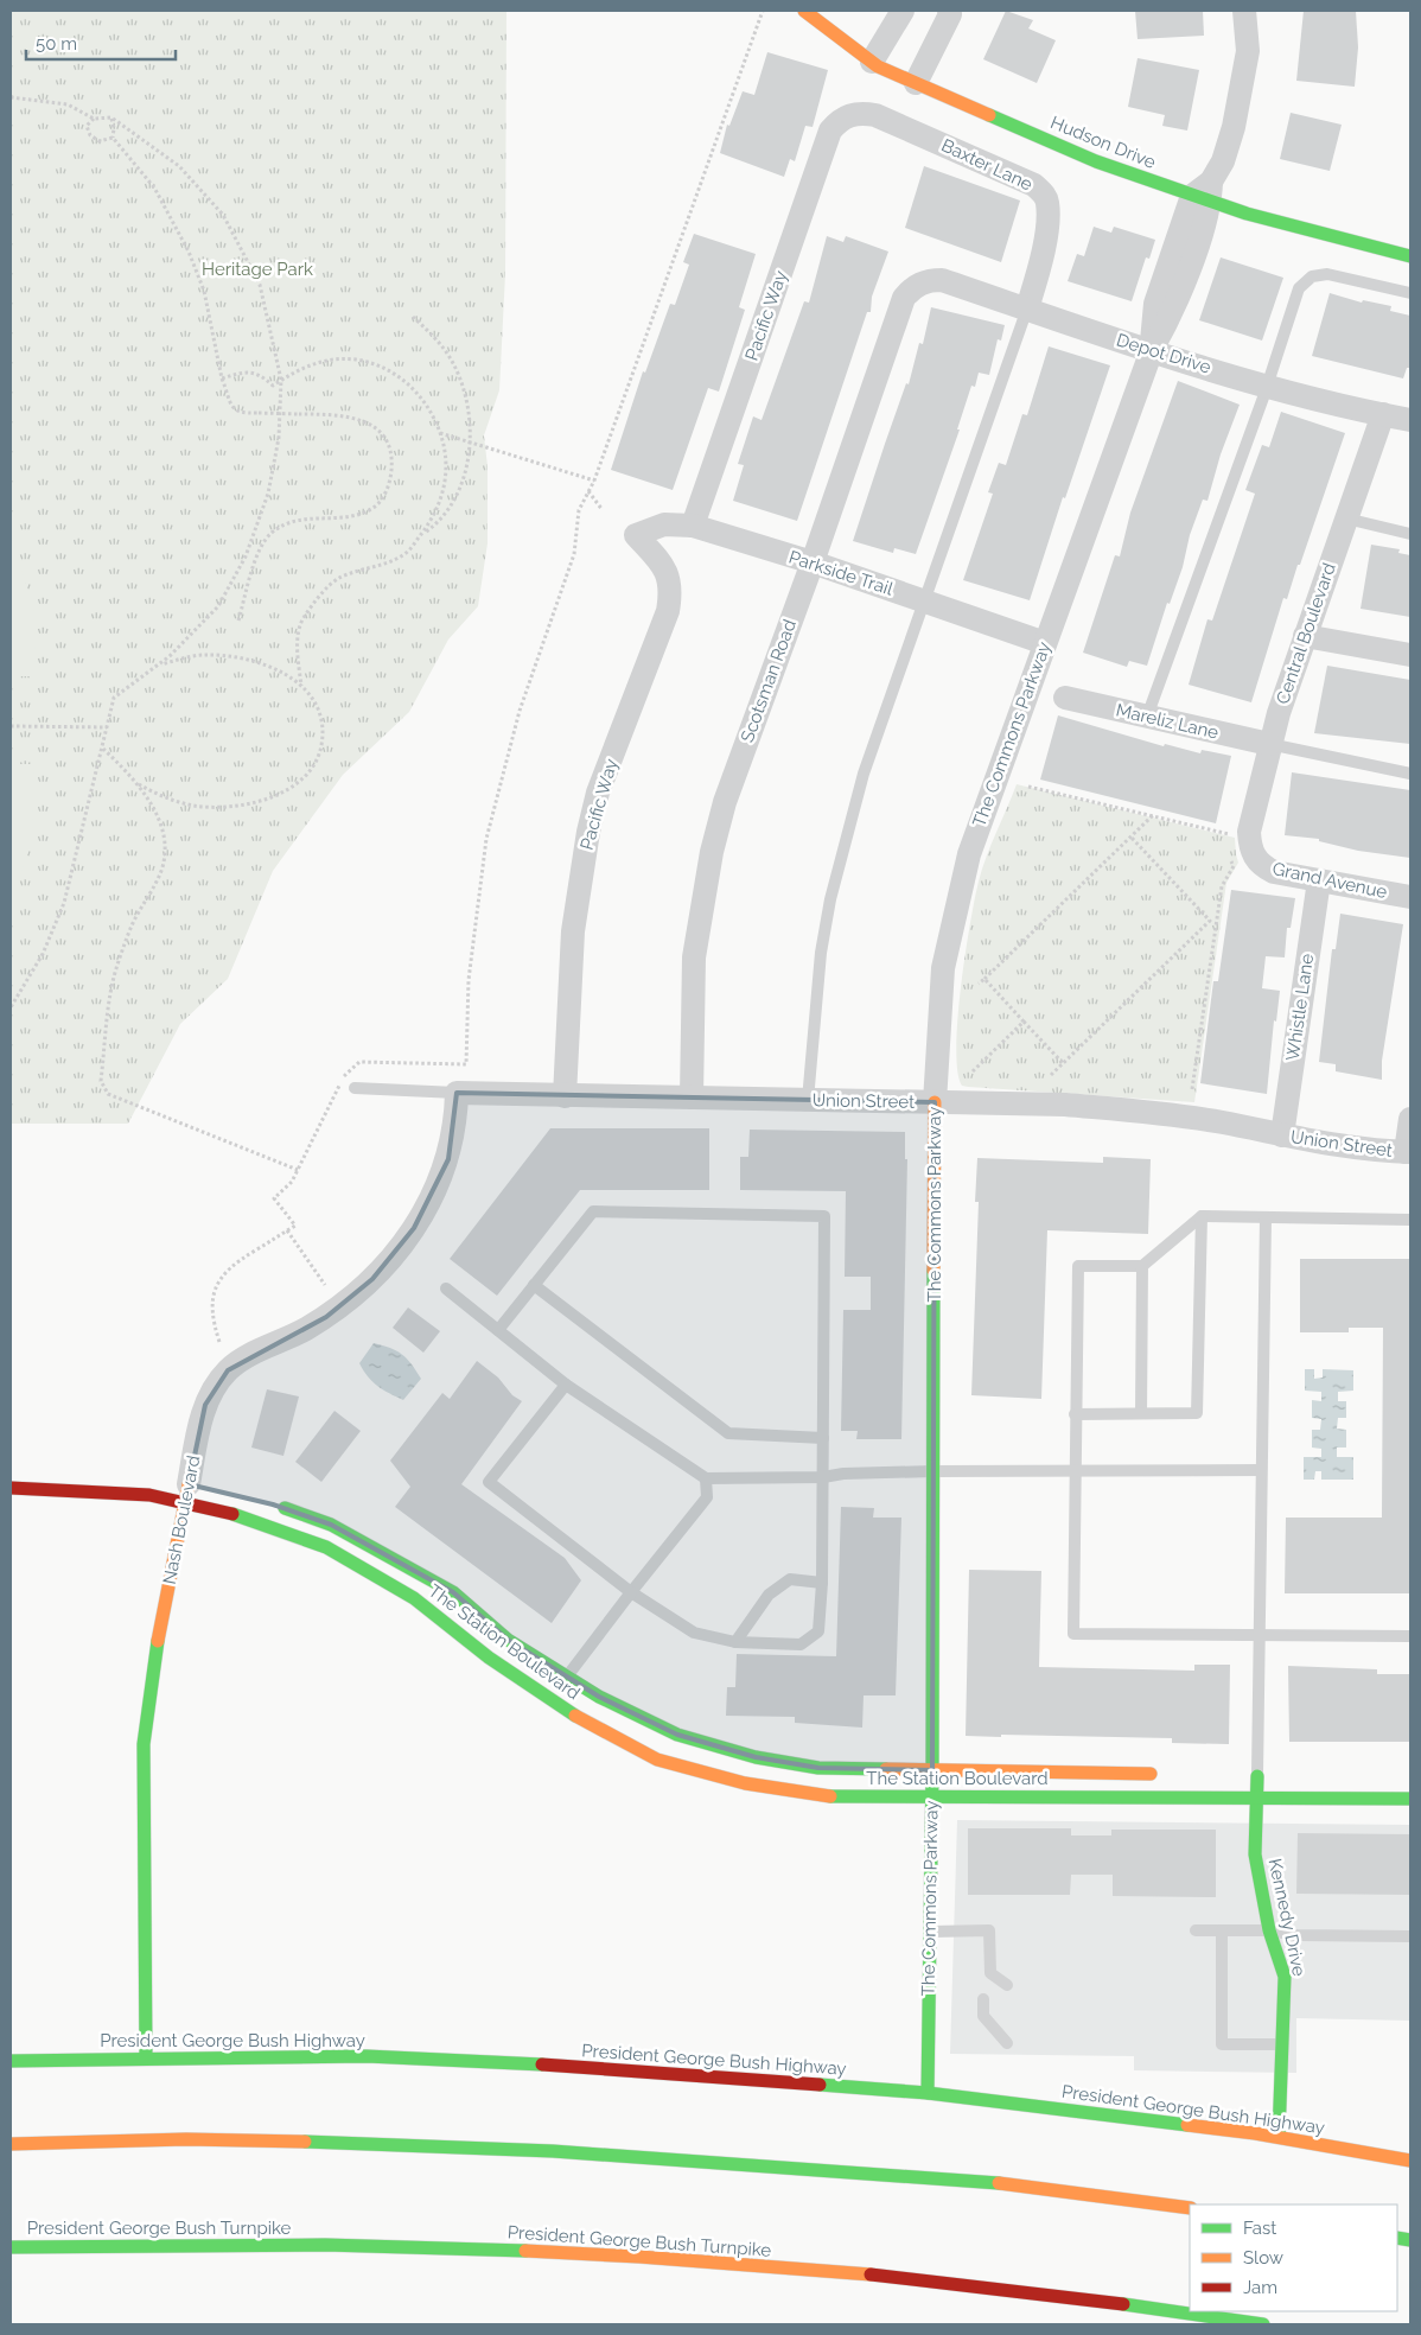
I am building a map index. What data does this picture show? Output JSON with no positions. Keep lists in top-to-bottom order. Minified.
{"streets":{"main road":["Hudson Drive","The Commons Parkway","Nash Boulevard","The Station Boulevard","Kennedy Drive","President George Bush Highway","President George Bush Turnpike"],"street":["Baxter Lane","Pacific Way","Depot Drive","Parkside Trail","Central Boulevard","Scotsman Road","Mareliz Lane","Grand Avenue","Whistle Lane","Union Street"]},"crossings":[["Hudson Drive","The Commons Parkway"],["Baxter Lane","Pacific Way"],["Baxter Lane","Depot Drive"],["Pacific Way","Parkside Trail"],["Pacific Way","Union Street"],["Depot Drive","Central Boulevard"],["Depot Drive","Scotsman Road"],["Depot Drive","The Commons Parkway"],["Parkside Trail","Scotsman Road"],["Parkside Trail","The Commons Parkway"],["Central Boulevard","Mareliz Lane"],["Central Boulevard","Grand Avenue"],["Scotsman Road","Union Street"],["The Commons Parkway","Union Street"],["The Commons Parkway","The Station Boulevard"],["The Commons Parkway","President George Bush Highway"],["Grand Avenue","Whistle Lane"],["Whistle Lane","Union Street"],["Union Street","Nash Boulevard"],["Nash Boulevard","The Station Boulevard"],["Nash Boulevard","President George Bush Highway"],["The Station Boulevard","Kennedy Drive"],["Kennedy Drive","President George Bush Highway"]],"parks":["Heritage Park"],"legend":["Fast","Slow","Jam"],"scale_bar":"50 m"}
